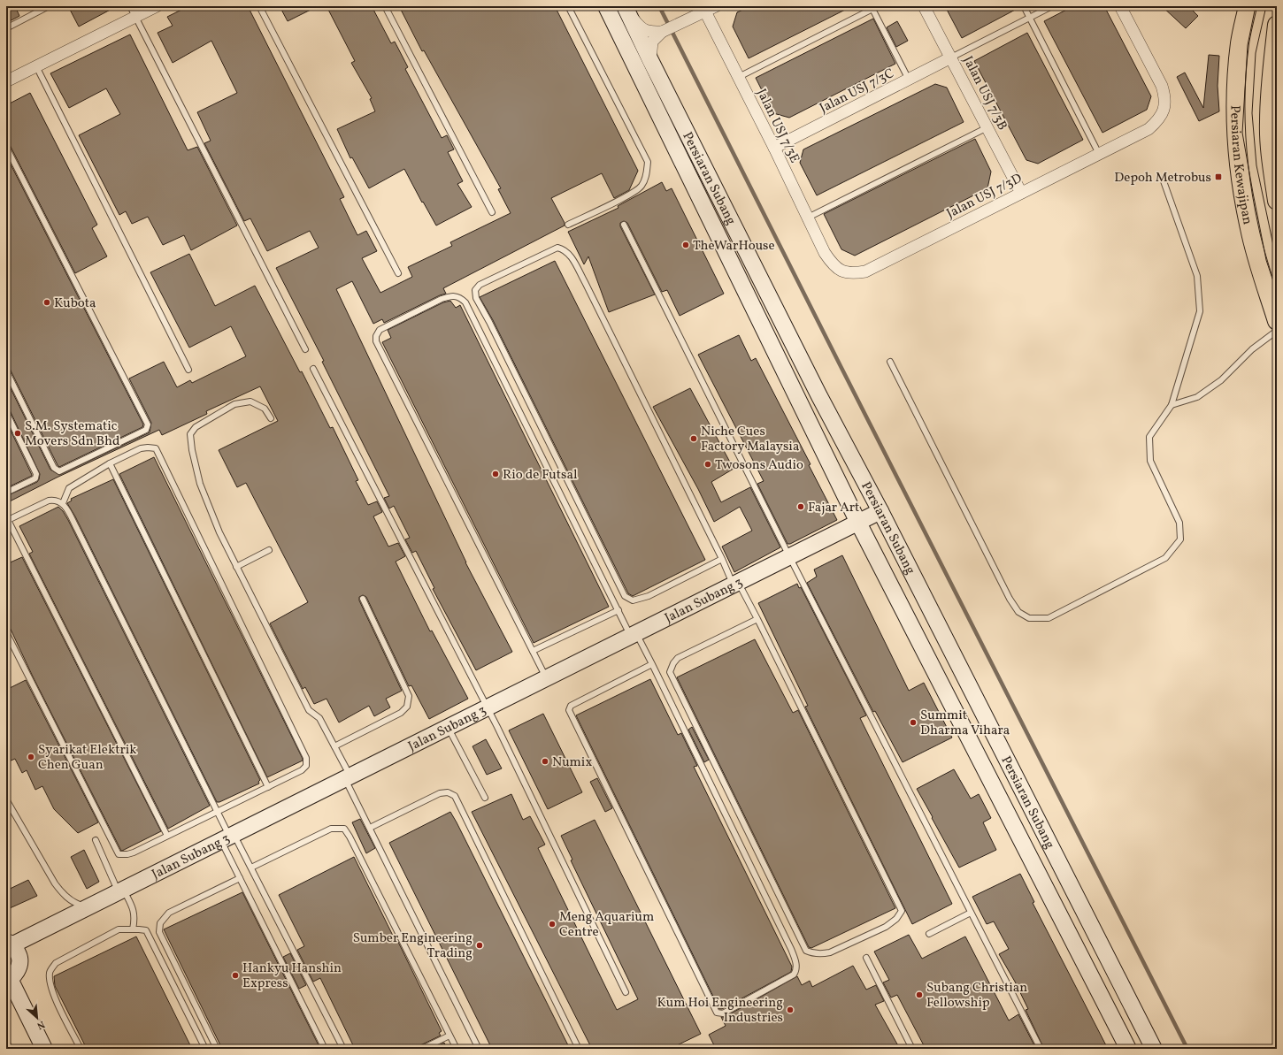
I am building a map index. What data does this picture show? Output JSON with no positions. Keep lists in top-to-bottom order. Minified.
{"streets":{"main road":["Persiaran Kewajipan"],"street":["Jalan USJ 7/3C","Jalan USJ 7/3B","Jalan USJ 7/3E","Persiaran Subang","Jalan USJ 7/3D","Jalan Subang 3"]},"crossings":[["Jalan USJ 7/3C","Jalan USJ 7/3B"],["Jalan USJ 7/3C","Jalan USJ 7/3E"],["Jalan USJ 7/3B","Jalan USJ 7/3D"],["Jalan USJ 7/3E","Jalan USJ 7/3D"],["Persiaran Subang","Jalan Subang 3"]],"places":{"transit":["Depoh Metrobus"],"other":["TheWarHouse","Kubota","S.M. Systematic Movers Sdn Bhd","Niche Cues Factory Malaysia","Twosons Audio","Rio de Futsal","Fajar Art","Summit Dharma Vihara","Syarikat Elektrik Chen Guan","Numix","Meng Aquarium Centre","Sumber Engineering Trading","Hankyu Hanshin Express","Subang Christian Fellowship","Kum Hoi Engineering Industries"]},"north":"bottom right"}
